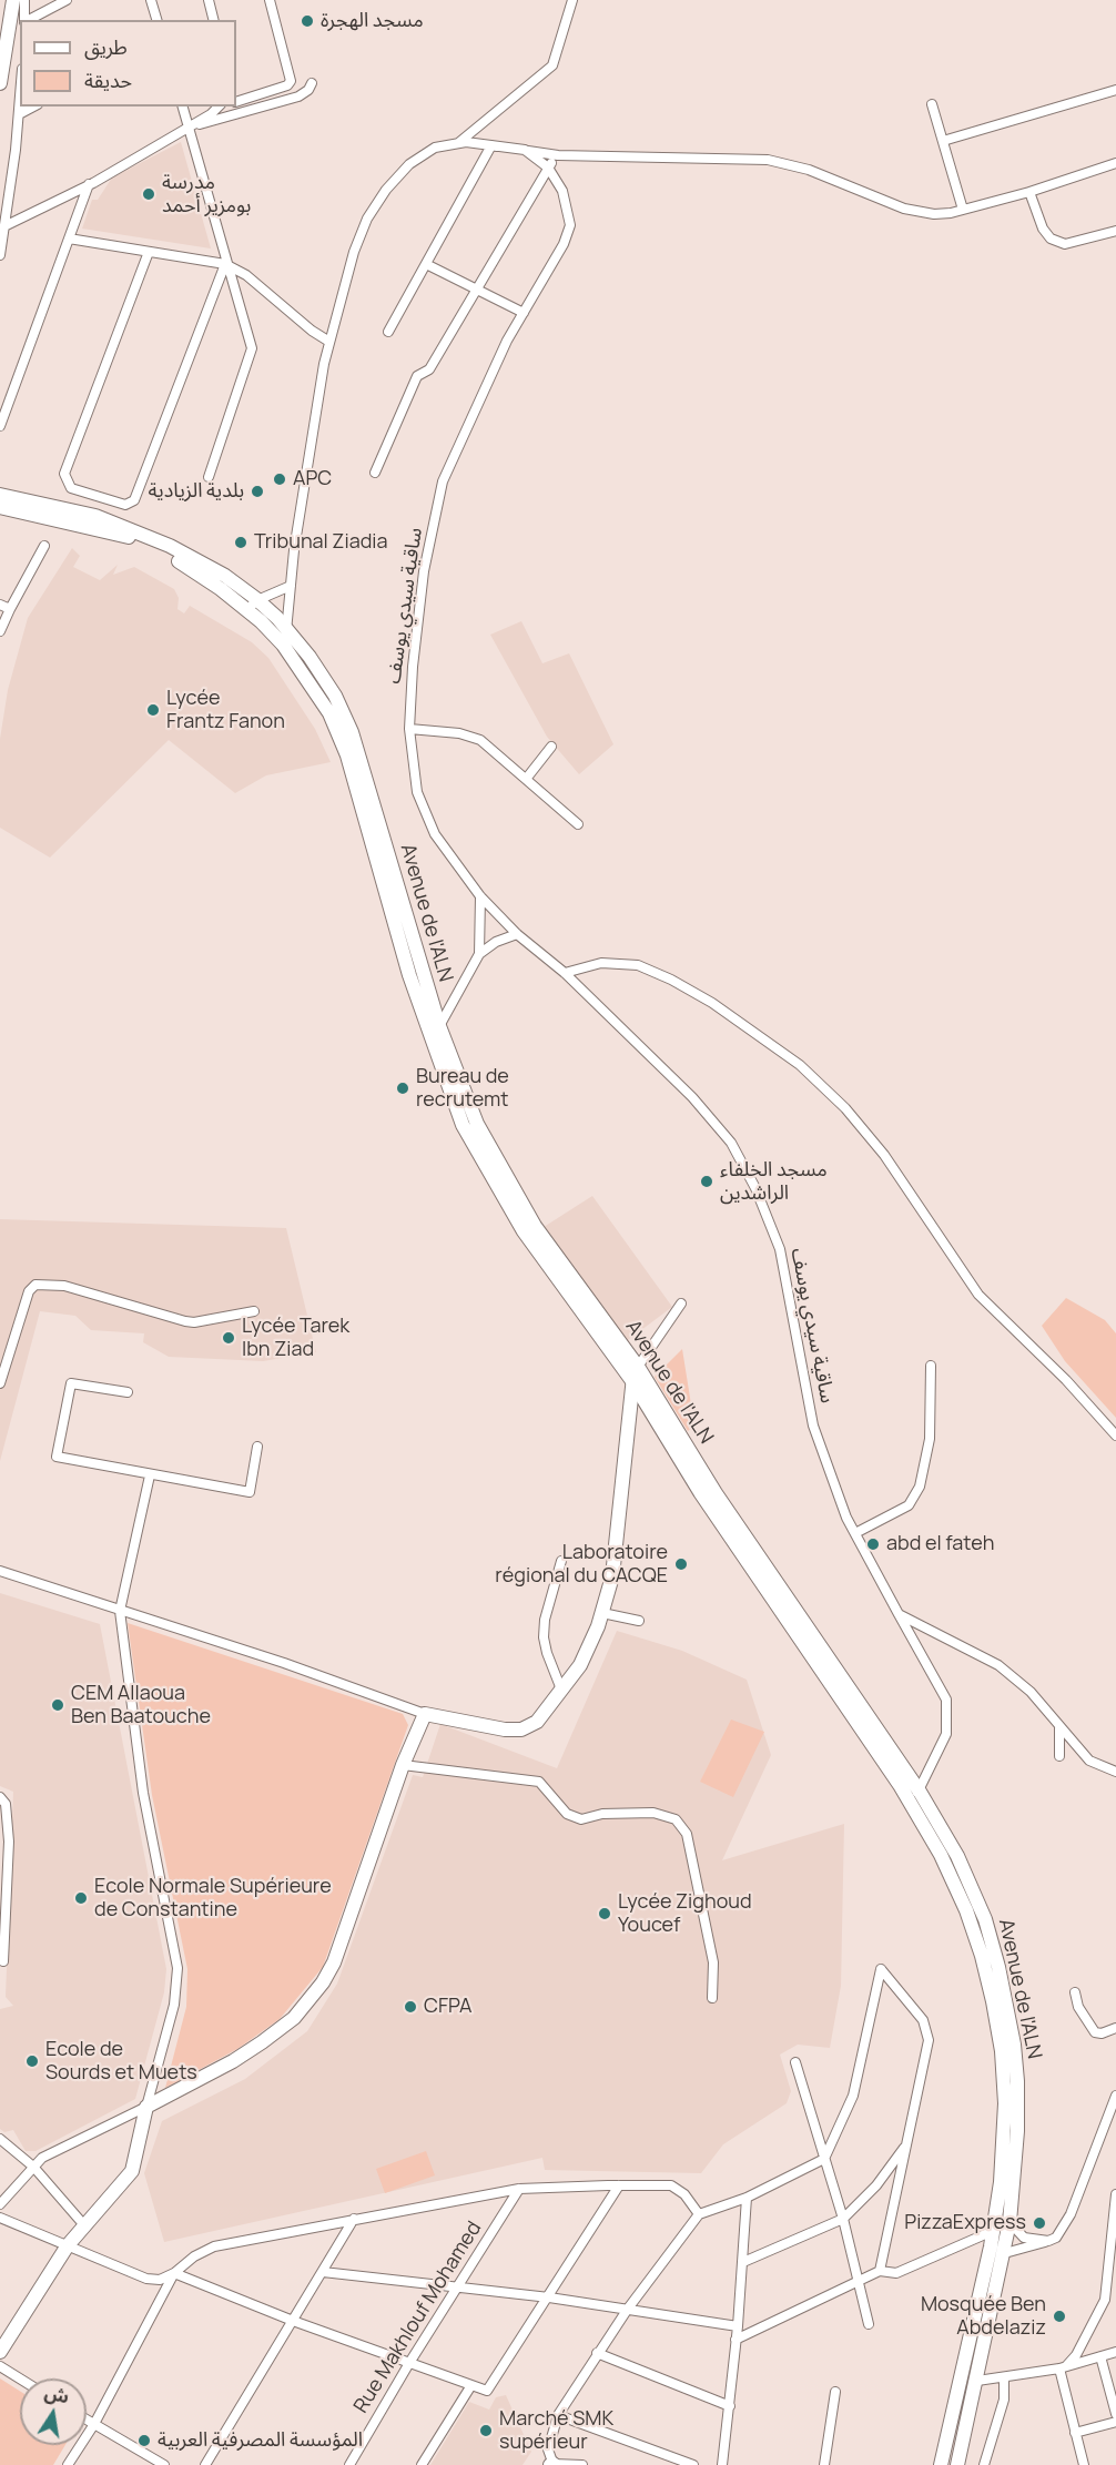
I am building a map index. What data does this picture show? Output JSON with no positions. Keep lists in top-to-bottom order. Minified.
{"streets":{"main road":["Avenue de l'ALN"],"street":["ساقية سيدي يوسف","Rue Makhlouf Mohamed"]},"crossings":[["ساقية سيدي يوسف","Avenue de l'ALN"]],"places":["مسجد الهجرة","مدرسة بومزير أحمد","APC","بلدية الزيادية","Tribunal Ziadia","Lycée Frantz Fanon","Bureau de recrutemt","مسجد الخلفاء الراشدين","Lycée Tarek Ibn Ziad","abd el fateh","Laboratoire régional du CACQE","CEM Allaoua Ben Baatouche","Ecole Normale Supérieure de Constantine","Lycée Zighoud Youcef","CFPA","Ecole de Sourds et Muets","PizzaExpress","Mosquée Ben Abdelaziz","Marché SMK supérieur","المؤسسة المصرفية العربية"],"legend":["طريق","حديقة"],"north":"top"}
